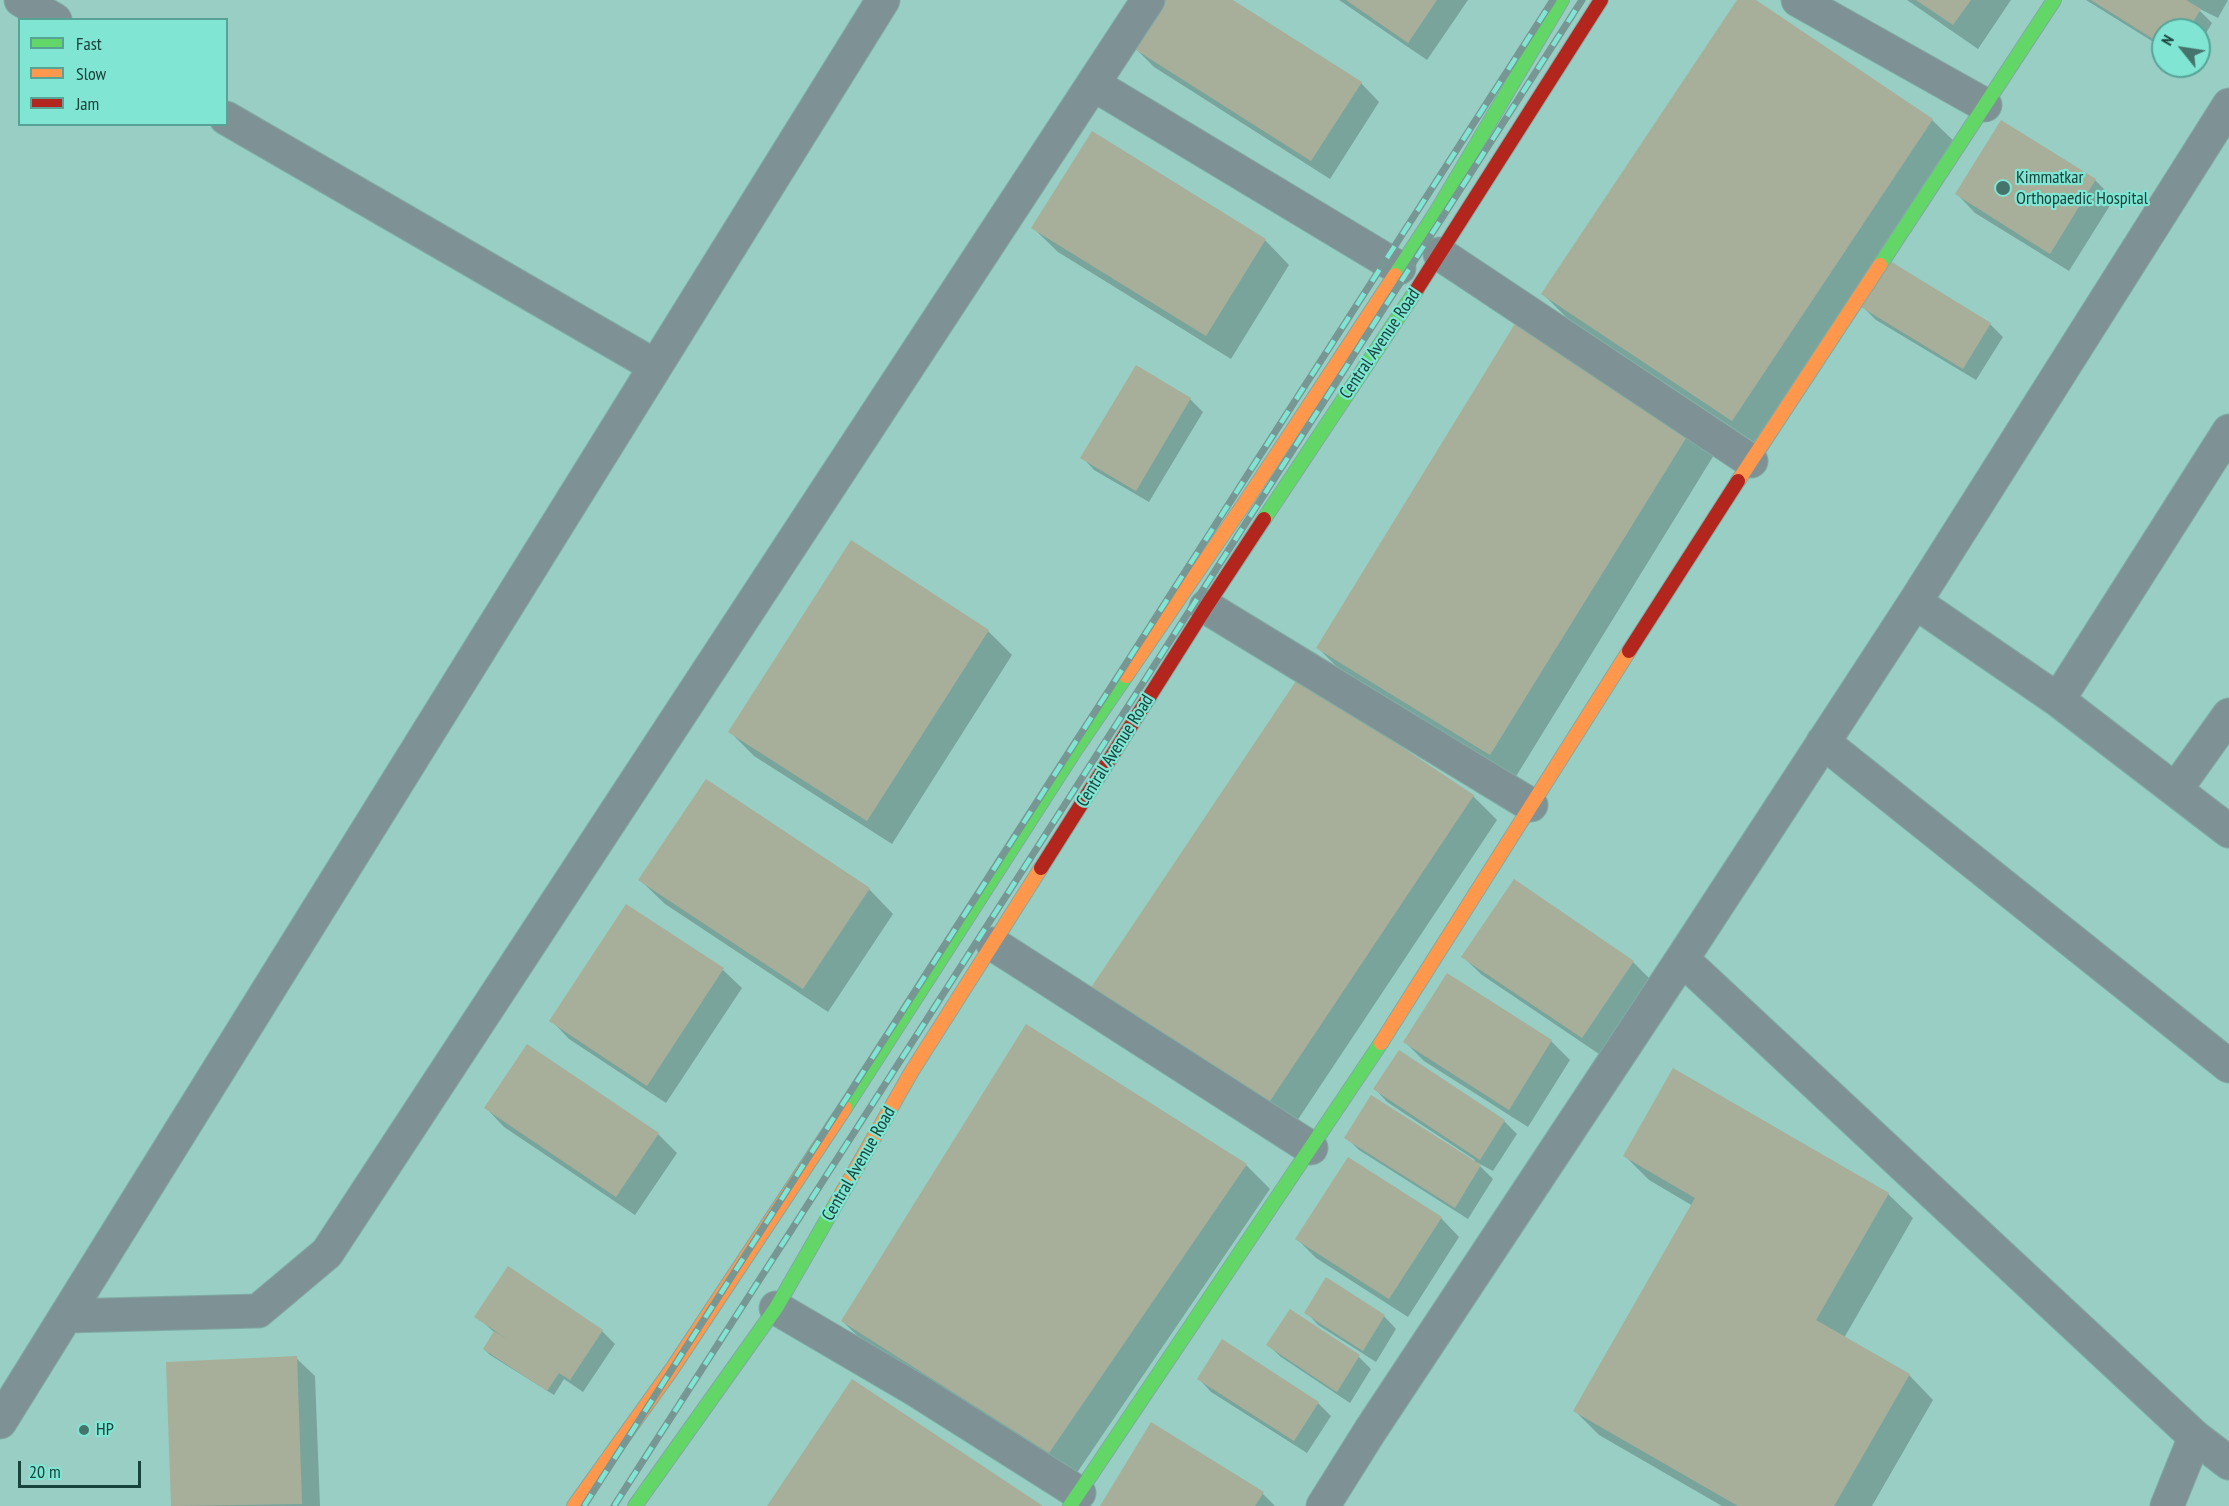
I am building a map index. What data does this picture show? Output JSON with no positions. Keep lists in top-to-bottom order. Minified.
{"streets":{"main road":["Central Avenue Road"]},"places":["Kimmatkar Orthopaedic Hospital","HP"],"legend":["Fast","Slow","Jam"],"scale_bar":"20 m","north":"top left"}
